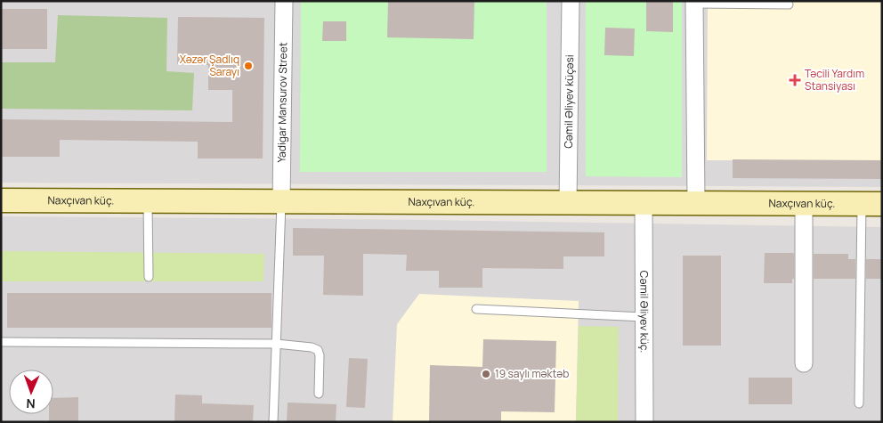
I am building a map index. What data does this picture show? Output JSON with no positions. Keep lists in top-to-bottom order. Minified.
{"streets":{"street":["Yadigar Mansurov Street","Cəmil Əliyev küçəsi","Naxçıvan küç.","Cəmil Əliyev küç."]},"crossings":[["Yadigar Mansurov Street","Naxçıvan küç."],["Cəmil Əliyev küçəsi","Naxçıvan küç."],["Naxçıvan küç.","Cəmil Əliyev küç."]],"places":{"other":["Xəzər Şadlıq Sarayı","19 saylı məktəb"],"health":["Təcili Yardım Stansiyası"]},"north":"bottom"}
